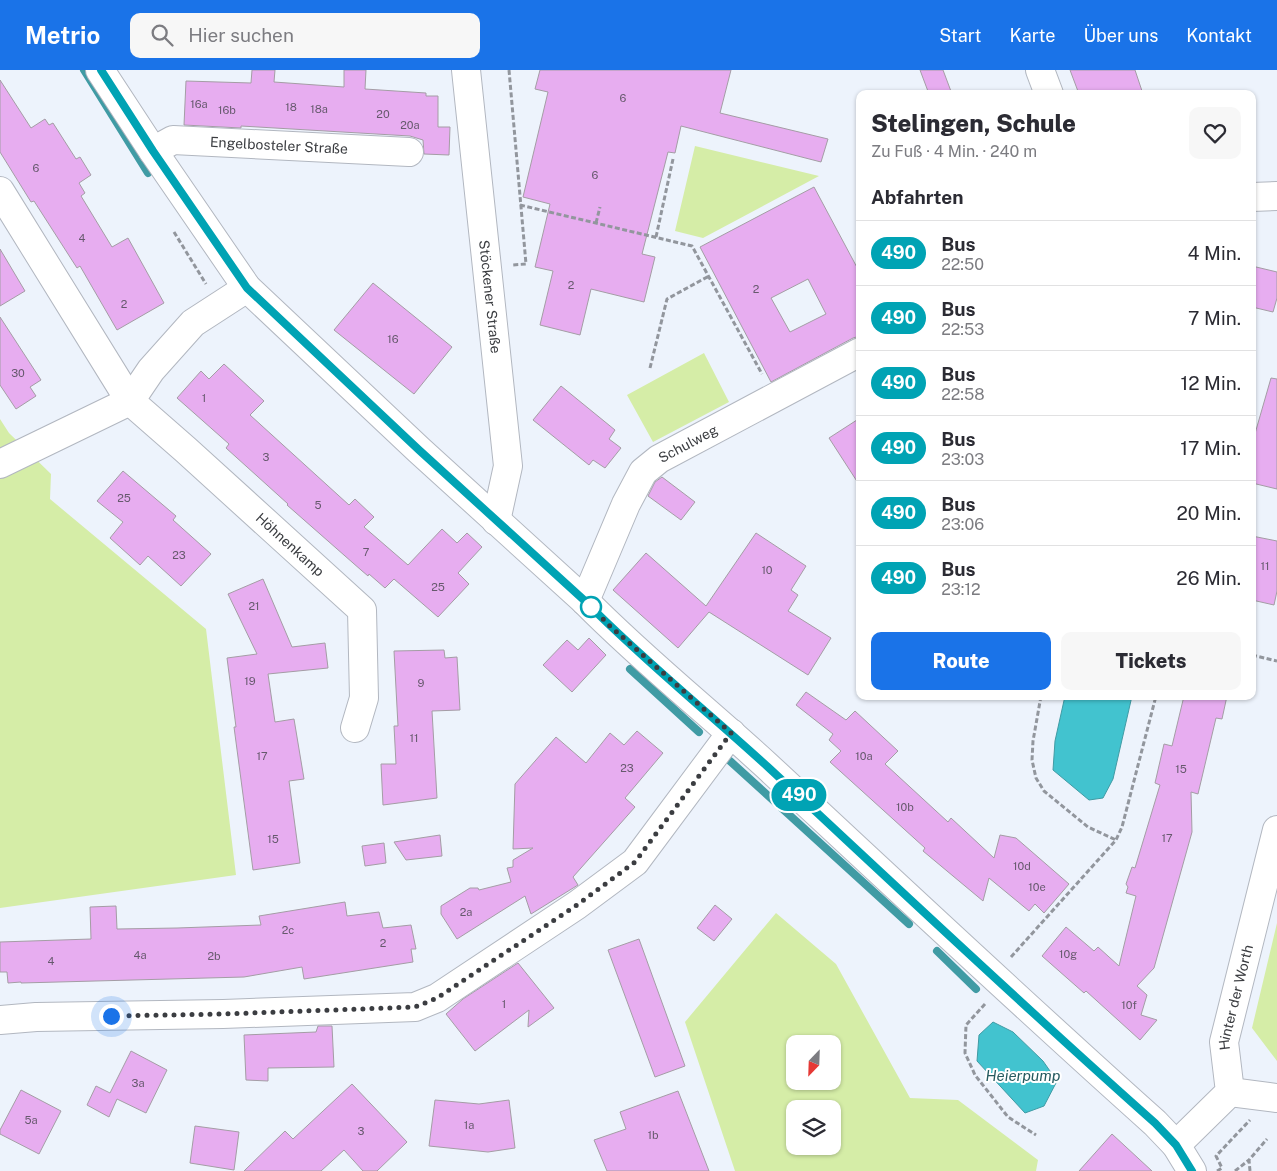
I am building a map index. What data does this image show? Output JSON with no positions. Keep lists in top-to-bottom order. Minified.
{"streets":{"street":["Engelbosteler Straße","Stöckener Straße","Schulweg","Höhnenkamp","Hinter der Worth"]},"water":["Heierpump"],"lines":["bus line 490"],"house_numbers":["6","16a","18","18a","16b","20","20a","6","6","4","2","2","2","16","30","1","3","25","5","7","23","11","10","25","21","19","9","11","17","10a","23","15","10b","17","15","10d","10e","2a","2c","2","10g","4a","2b","4","1","10f","3a","5a","1a","3","1b"],"north":"bottom left","page":{"header":"Metrio","search":"Hier suchen","nav":["Start","Karte","Über uns","Kontakt"],"on_map":"490","heading":[["Stelingen, Schule","Zu Fuß · 4 Min. · 240 m"],"Abfahrten"],"list":[{"mark":"490","name":"Bus","note":"22:50","value":"4 Min."},{"mark":"490","name":"Bus","note":"22:53","value":"7 Min."},{"mark":"490","name":"Bus","note":"22:58","value":"12 Min."},{"mark":"490","name":"Bus","note":"23:03","value":"17 Min."},{"mark":"490","name":"Bus","note":"23:06","value":"20 Min."},{"mark":"490","name":"Bus","note":"23:12","value":"26 Min."}],"buttons":["Route","Tickets"]}}
